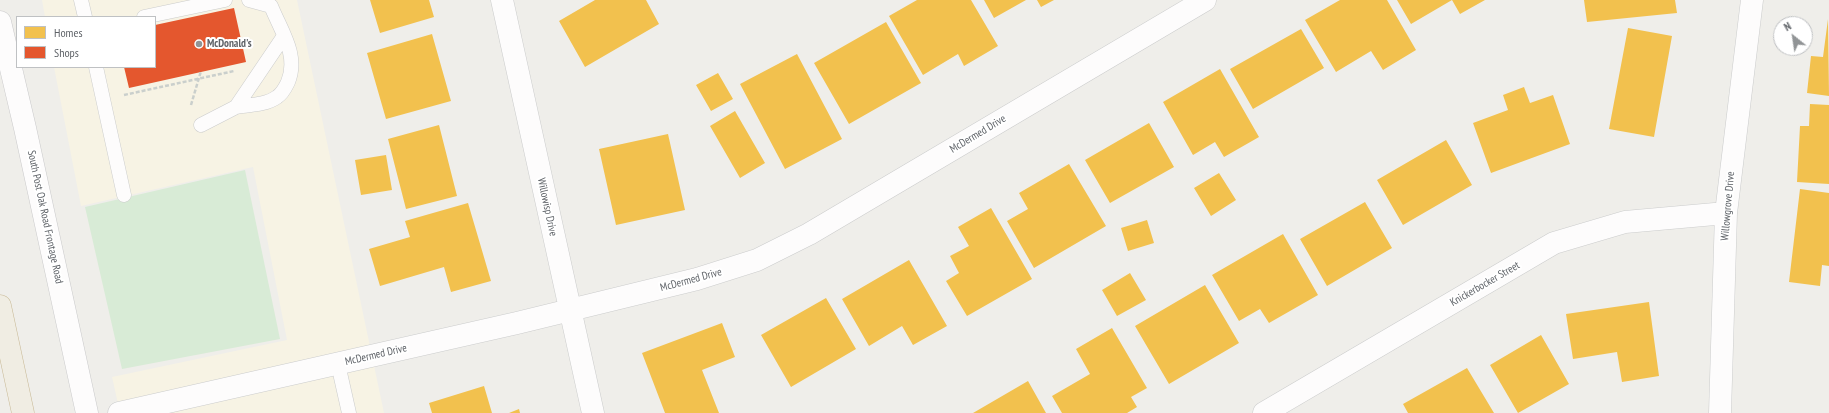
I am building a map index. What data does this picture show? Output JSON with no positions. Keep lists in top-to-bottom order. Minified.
{"streets":{"street":["McDermed Drive","Willowgrove Drive","Willowisp Drive","South Post Oak Road Frontage Road","Knickerbocker Street"]},"crossings":[["McDermed Drive","Willowisp Drive"],["Willowgrove Drive","Knickerbocker Street"]],"places":["McDonald's"],"legend":["Homes","Shops"],"north":"top left"}
